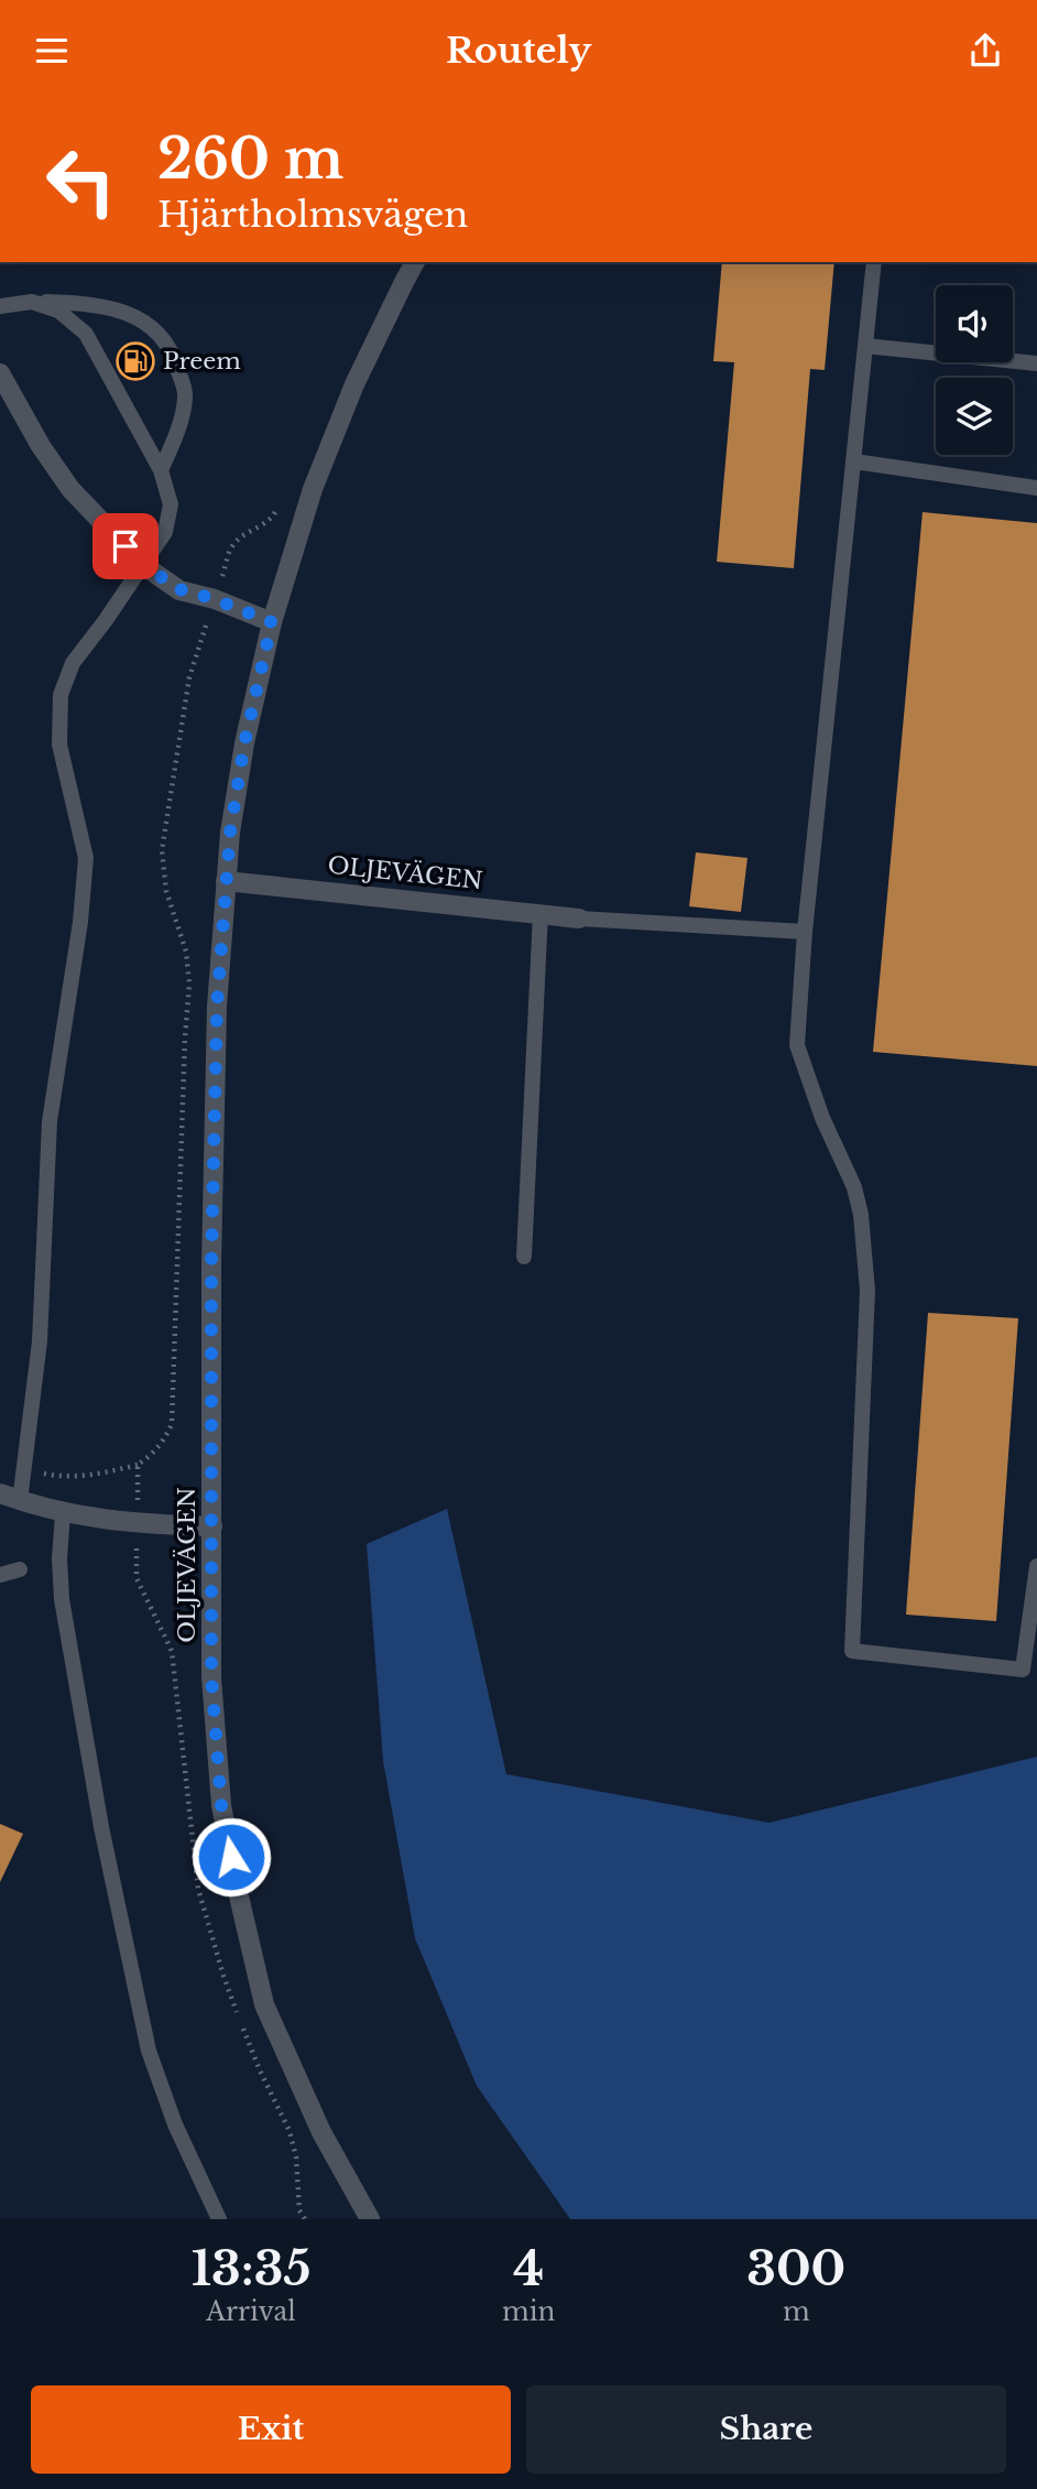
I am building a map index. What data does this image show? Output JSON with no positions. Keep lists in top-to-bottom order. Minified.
{"streets":{"street":["OLJEVÄGEN"]},"places":{"fuel station":["Preem"]},"page":{"header":"Routely","turn":["260 m","Hjärtholmsvägen"],"eta":["13:35","Arrival","4","min","300","m"],"buttons":["Exit","Share"]}}
